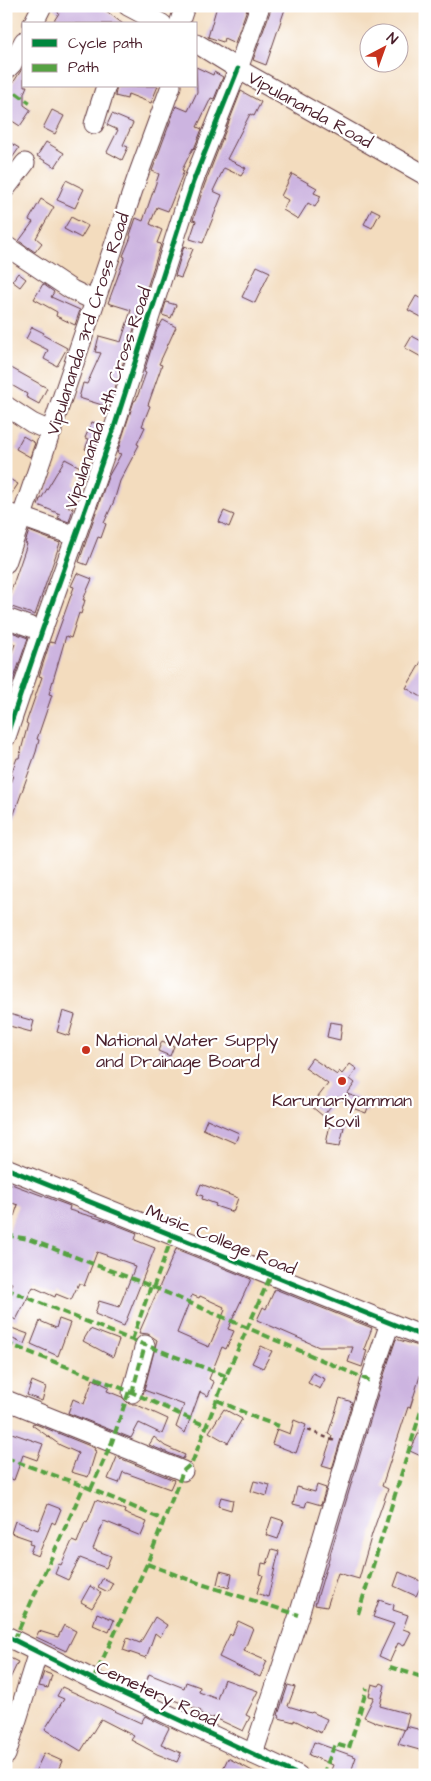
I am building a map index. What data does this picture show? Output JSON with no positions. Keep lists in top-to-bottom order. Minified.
{"streets":{"street":["Vipulananda Road","Vipulananda 3rd Cross Road","Vipulananda 4th Cross Road","Music College Road","Cemetery Road"]},"crossings":[["Vipulananda Road","Vipulananda 4th Cross Road"]],"places":["National Water Supply and Drainage Board","Karumariyamman Kovil"],"legend":["Cycle path","Path"],"north":"top right"}
